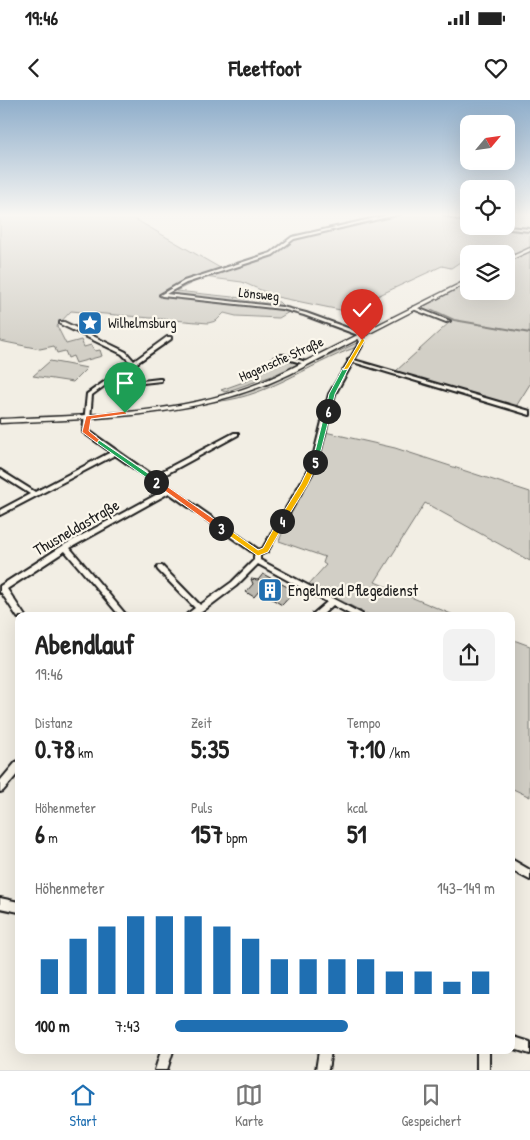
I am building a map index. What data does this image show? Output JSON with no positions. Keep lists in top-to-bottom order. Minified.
{"streets":{"street":["Lönsweg","Hagensche Straße","Thusneldastraße"]},"crossings":[["Lönsweg","Hagensche Straße"]],"places":{"place":["Wilhelmsburg"],"building":["Engelmed Pflegedienst"]},"north":"top right","page":{"status":"19:46","header":"Fleetfoot","pins":["6","5","2","4","3"],"heading":["Abendlauf","19:46"],"stats":[["Distanz","0.78 km"],["Zeit","5:35"],["Tempo","7:10 /km"],["Höhenmeter","6 m"],["Puls","157 bpm"],["kcal","51"]],"chart":["Höhenmeter","143–149 m"],"list":[{"name":"100 m","note":"7:43"}],"tabs":["Start","Karte","Gespeichert"]}}
